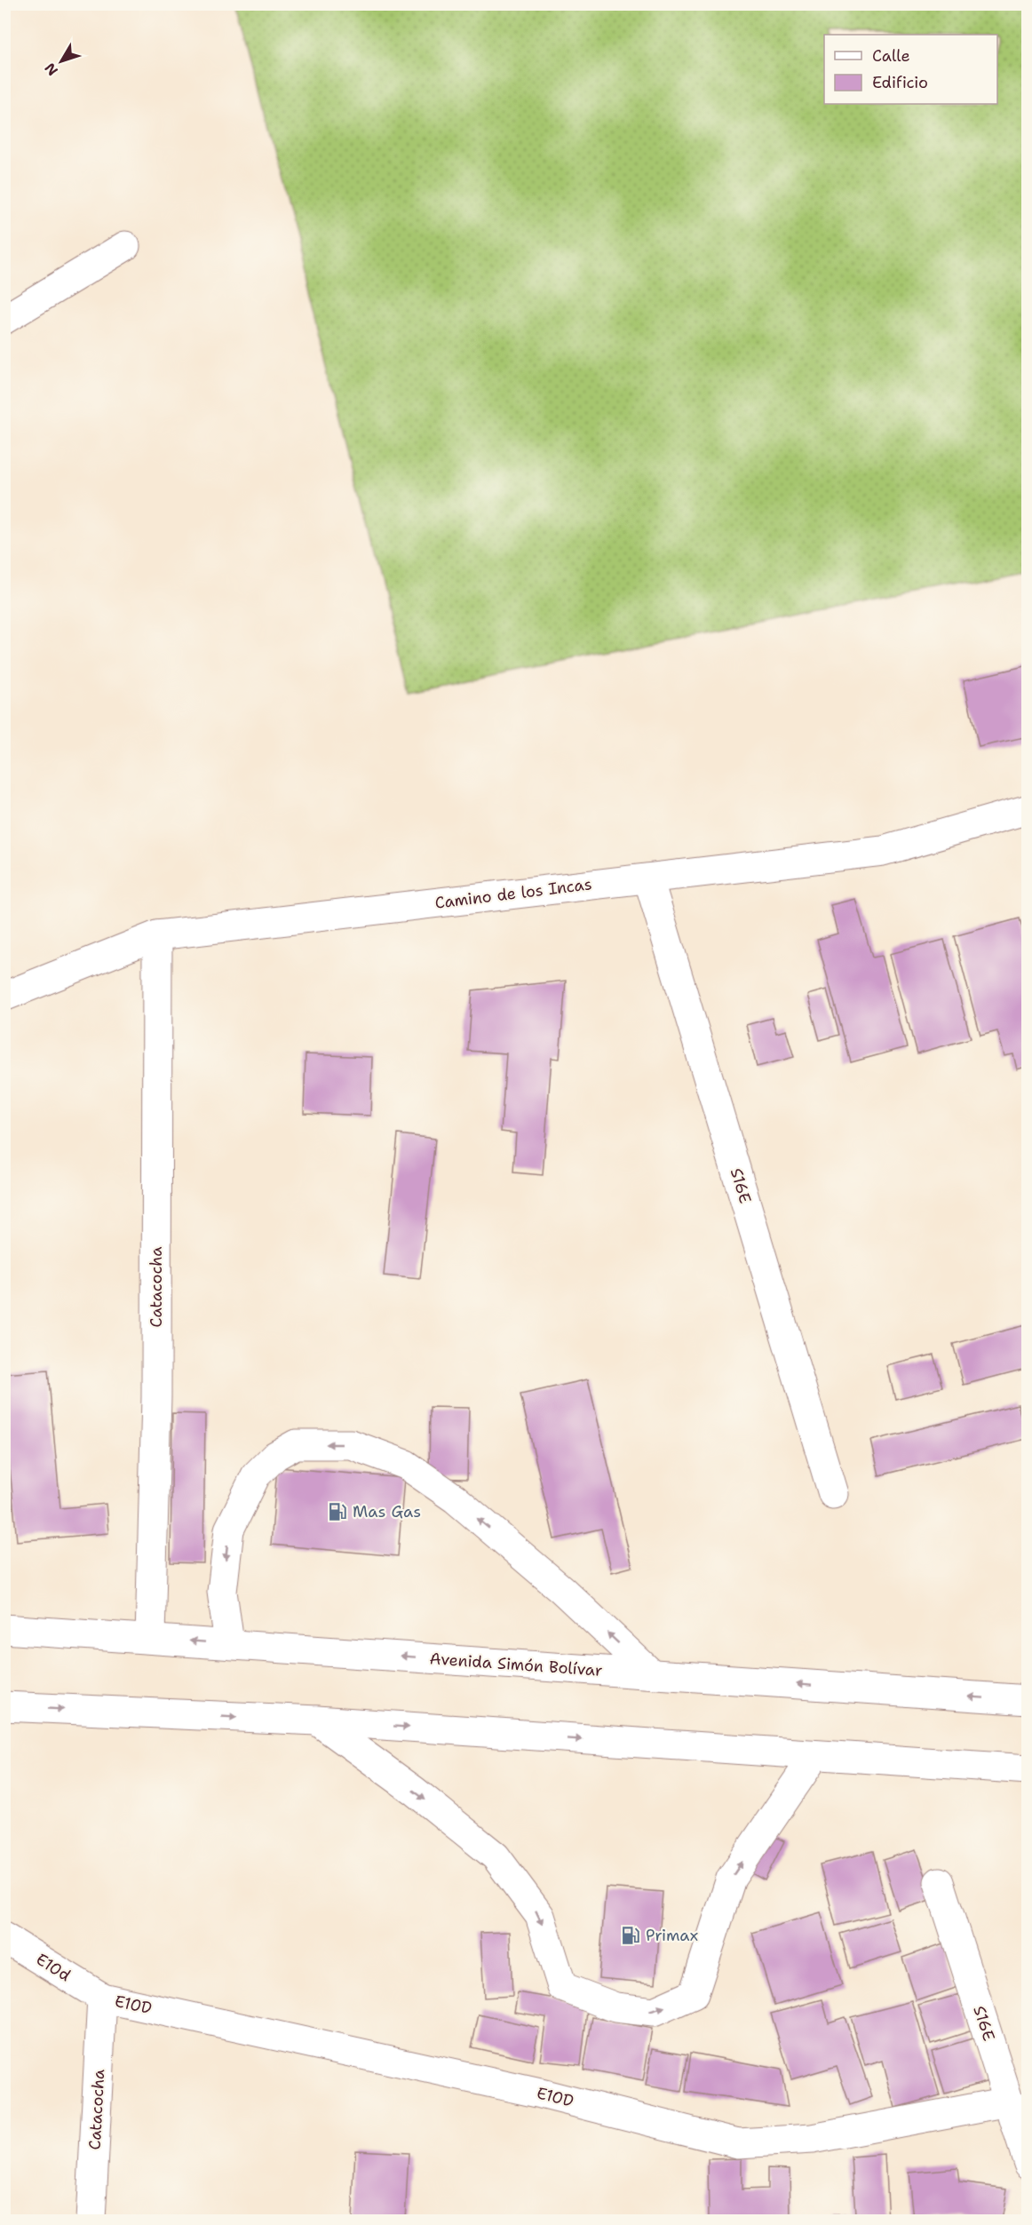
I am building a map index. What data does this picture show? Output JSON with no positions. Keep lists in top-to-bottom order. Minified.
{"streets":{"main road":["Camino de los Incas","S16E","Catacocha","Avenida Simón Bolívar","E10d","E10D"]},"crossings":[["Camino de los Incas","S16E"],["Camino de los Incas","Catacocha"],["S16E","E10D"],["Catacocha","Avenida Simón Bolívar"],["Catacocha","E10d"],["Catacocha","E10D"],["E10d","E10D"]],"places":{"fuel station":["Mas Gas","Primax"]},"legend":["Calle","Edificio"],"north":"bottom left"}
